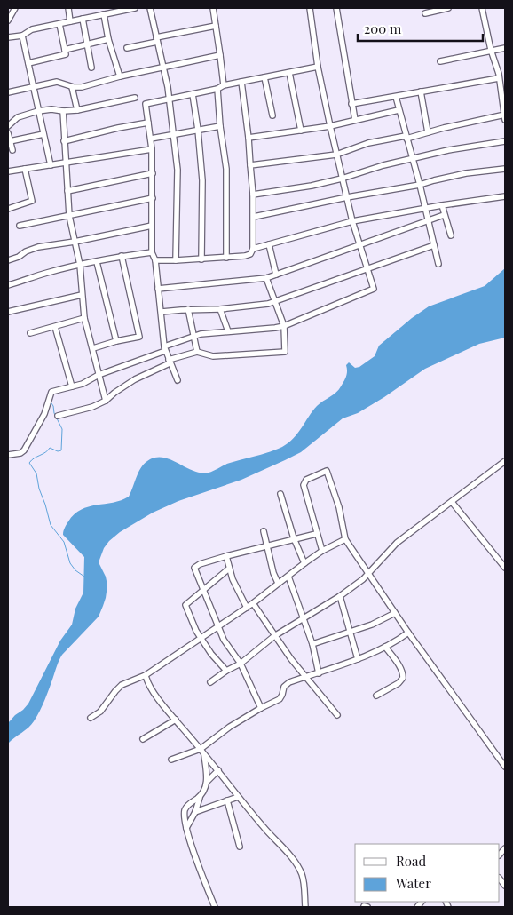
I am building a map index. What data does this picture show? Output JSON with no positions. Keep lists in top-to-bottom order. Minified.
{"legend":["Road","Water"],"scale_bar":"200 m"}
